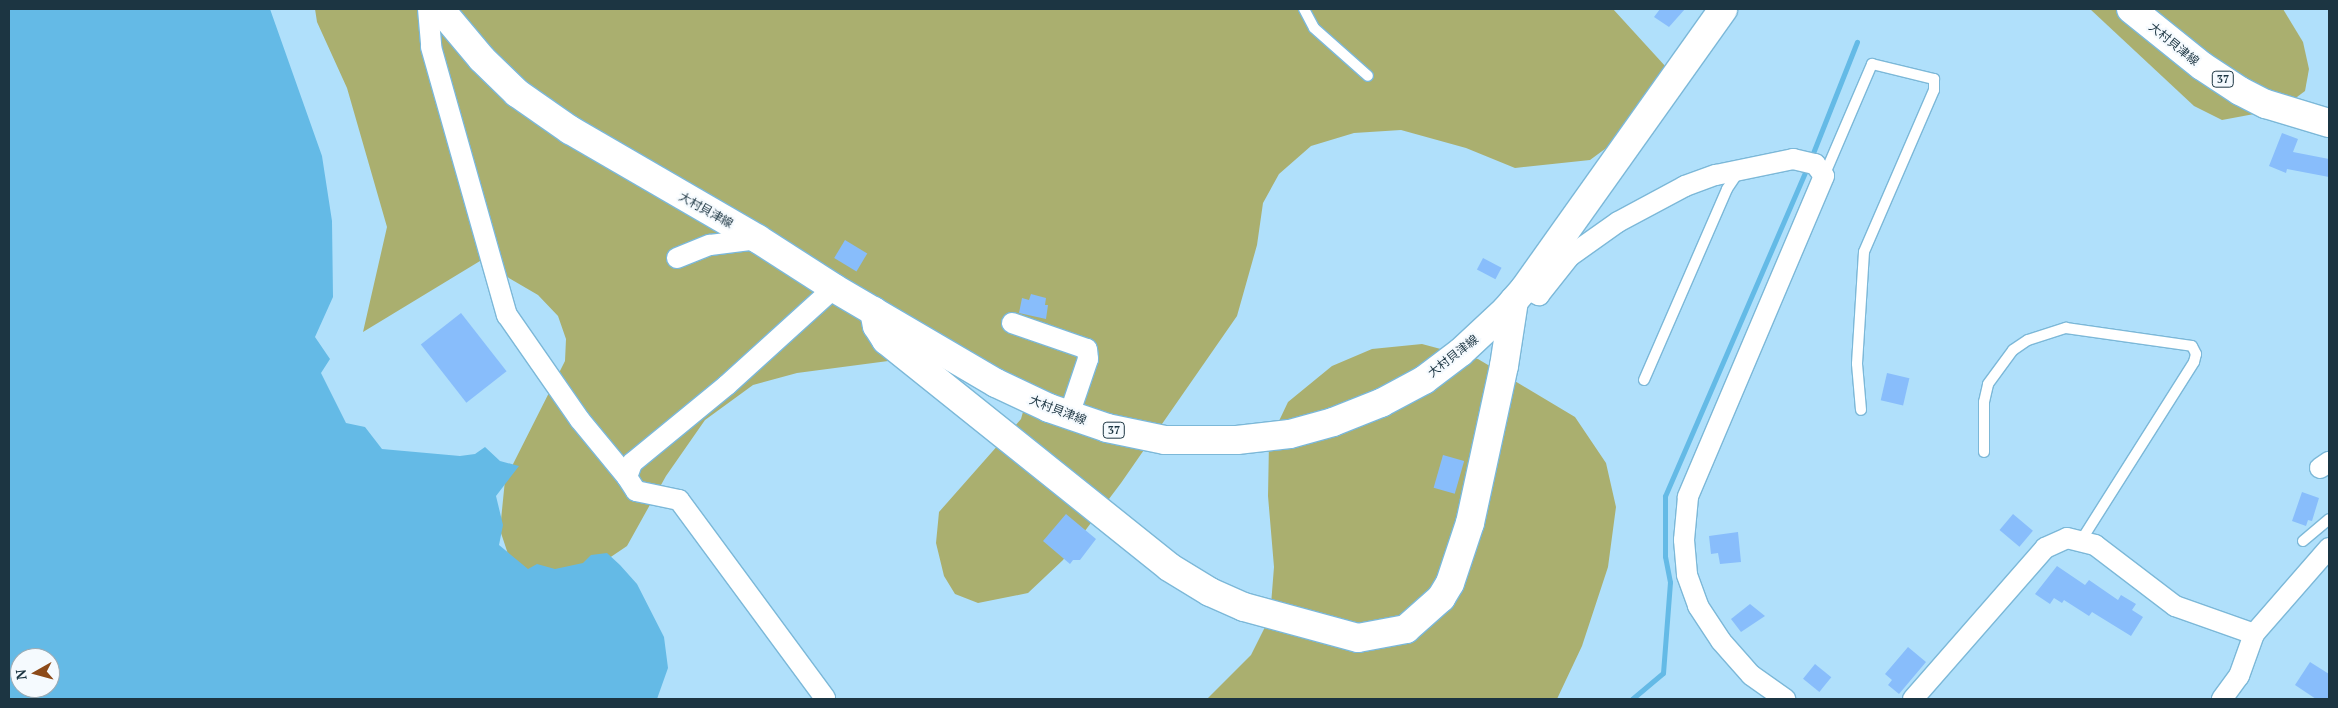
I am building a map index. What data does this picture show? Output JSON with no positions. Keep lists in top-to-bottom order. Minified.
{"streets":{"main road":["大村貝津線","37"]},"north":"left"}
